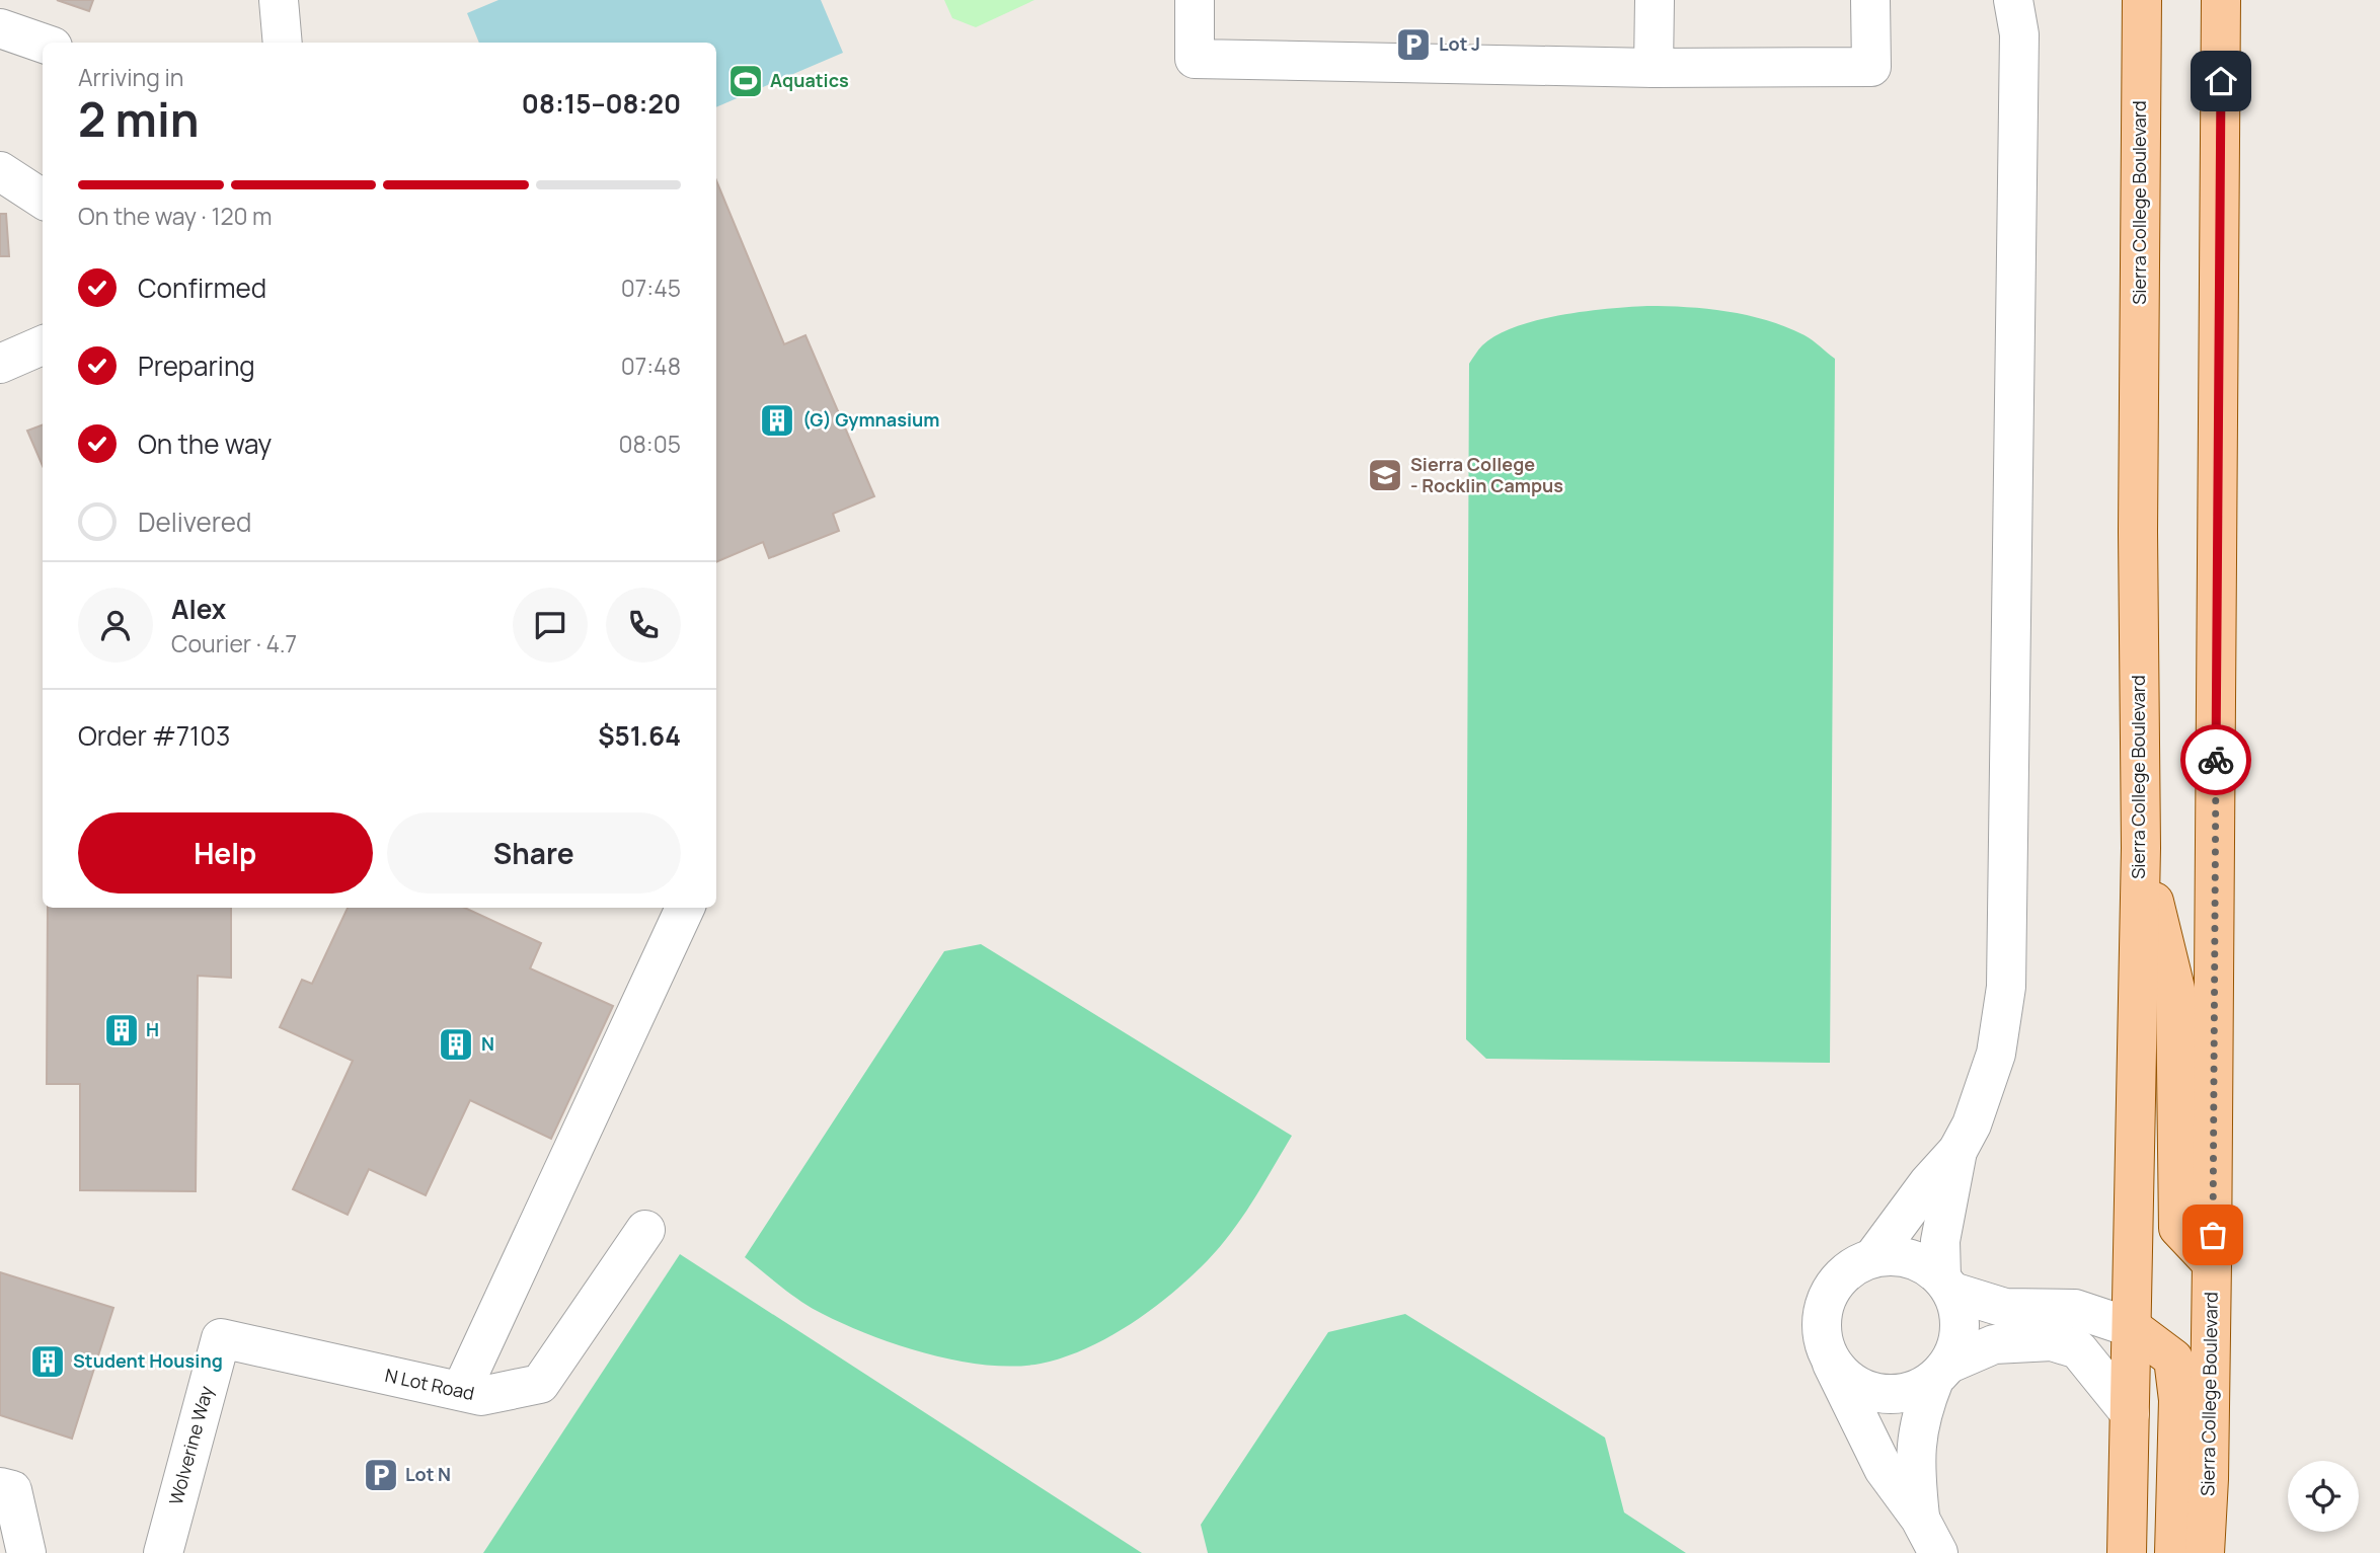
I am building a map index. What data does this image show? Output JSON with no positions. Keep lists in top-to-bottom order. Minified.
{"streets":{"main road":["Sierra College Boulevard"],"street":["N Lot Road","Wolverine Way"]},"crossings":[["N Lot Road","Wolverine Way"]],"places":{"parking":["Lot J","Lot N"],"sports":["Aquatics"],"building":["(G) Gymnasium","H","N","Student Housing"],"school or university":["Sierra College - Rocklin Campus"]},"page":{"heading":["2 min","Arriving in","08:15–08:20"],"panel":["Alex","Courier · 4.7","Order #7103","$51.64"],"bar":"On the way · 120 m","list":[["Confirmed","07:45"],["Preparing","07:48"],["On the way","08:05"],"Delivered"],"buttons":["Help","Share"]}}
